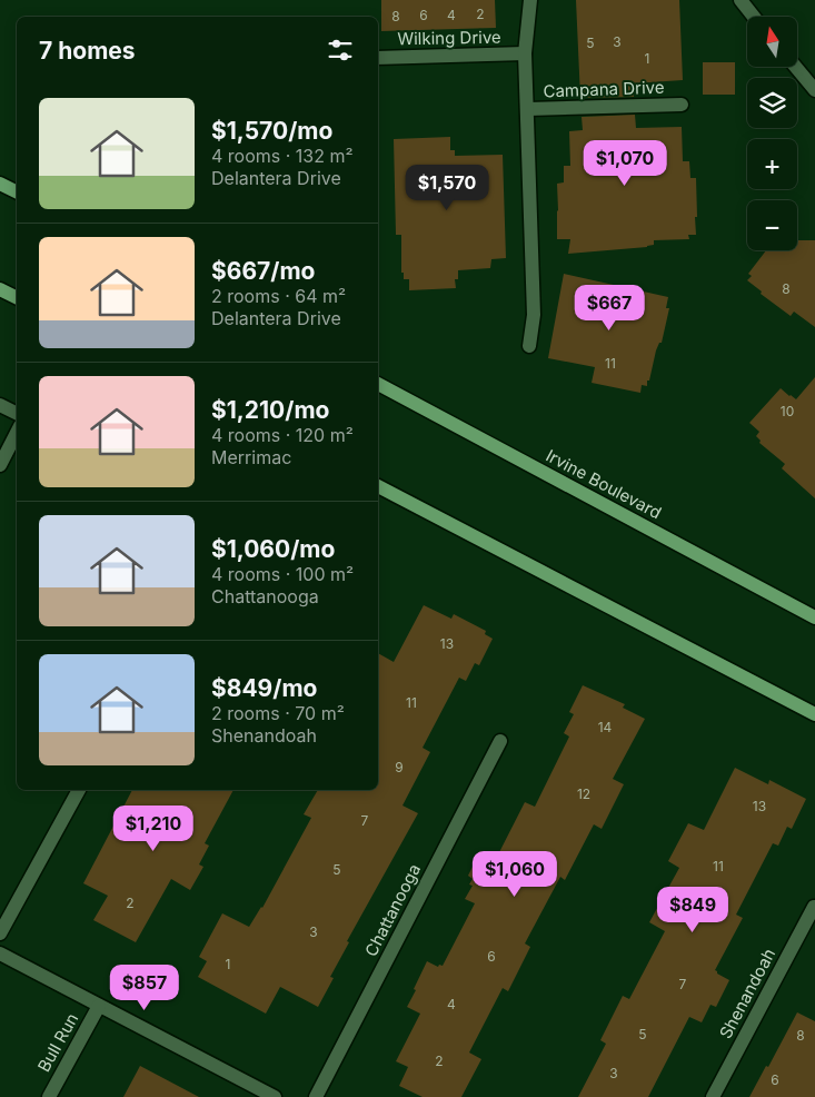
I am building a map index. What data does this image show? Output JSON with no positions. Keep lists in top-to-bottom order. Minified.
{"streets":{"main road":["Irvine Boulevard"],"street":["Wilking Drive","Campana Drive","Chattanooga","Shenandoah","Bull Run"]},"house_numbers":["2","6","4","8","3","5","1","8","11","10","13","11","14","9","12","13","7","11","5","2","3","6","1","7","4","5","8","2","3","6"],"north":"top","page":{"map_buttons":["+","−"],"heading":"7 homes","list":[{"name":"$1,570/mo","note":"4 rooms · 132 m² · Delantera Drive"},{"name":"$667/mo","note":"2 rooms · 64 m² · Delantera Drive"},{"name":"$1,210/mo","note":"4 rooms · 120 m² · Merrimac"},{"name":"$1,060/mo","note":"4 rooms · 100 m² · Chattanooga"},{"name":"$849/mo","note":"2 rooms · 70 m² · Shenandoah"}],"price":["$1,070","$1,570","$667","$1,210","$1,060","$849","$857"]}}
